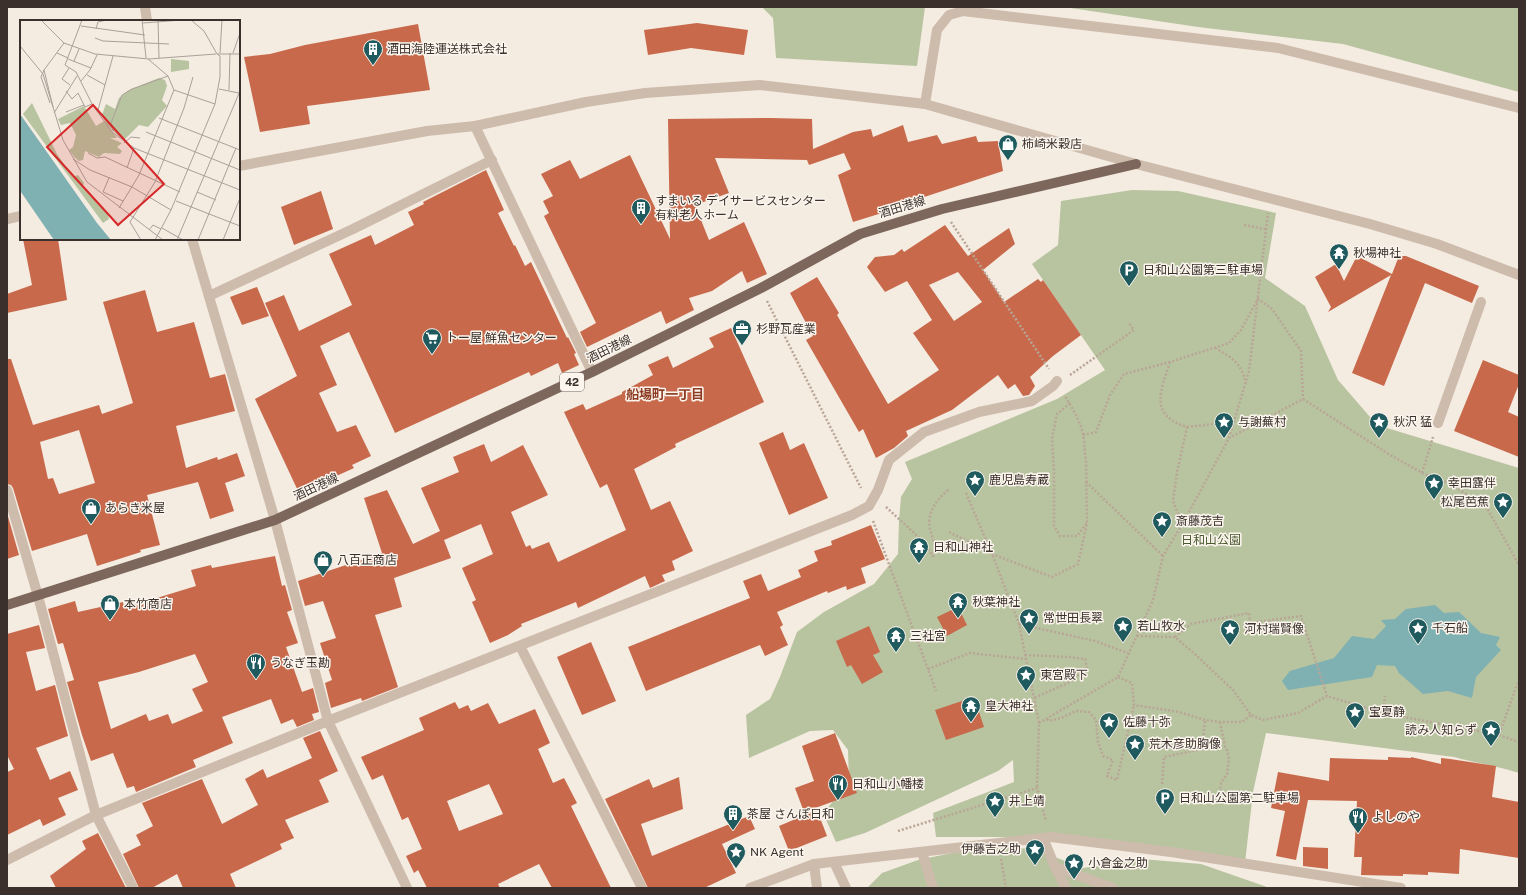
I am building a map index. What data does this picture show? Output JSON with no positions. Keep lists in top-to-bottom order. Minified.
{"streets":{"main road":["酒田港線","42"]},"districts":["船場町一丁目"],"parks":["日和山公園"],"places":{"building":["酒田海陸運送株式会社","すまいる デイサービスセンター 有料老人ホーム","茶屋 さんぽ日和"],"shop":["柿崎米穀店","あらき米屋","八百正商店","本竹商店"],"temple":["秋場神社","日和山神社","秋葉神社","三社宮","皇大神社"],"parking":["日和山公園第三駐車場","日和山公園第二駐車場"],"office":["杉野瓦産業"],"supermarket":["トー屋 鮮魚センター"],"place":["与謝蕪村","秋沢 猛","鹿児島寿蔵","幸田露伴","松尾芭蕉","斎藤茂吉","常世田長翠","若山牧水","千石船","河村瑞賢像","東宮殿下","宝夏静","佐藤十弥","読み人知らず","荒木彦助胸像","井上靖","伊藤吉之助","NK Agent","小倉金之助"],"restaurant":["うなぎ玉勘","日和山小幡楼","よしのや"]}}
